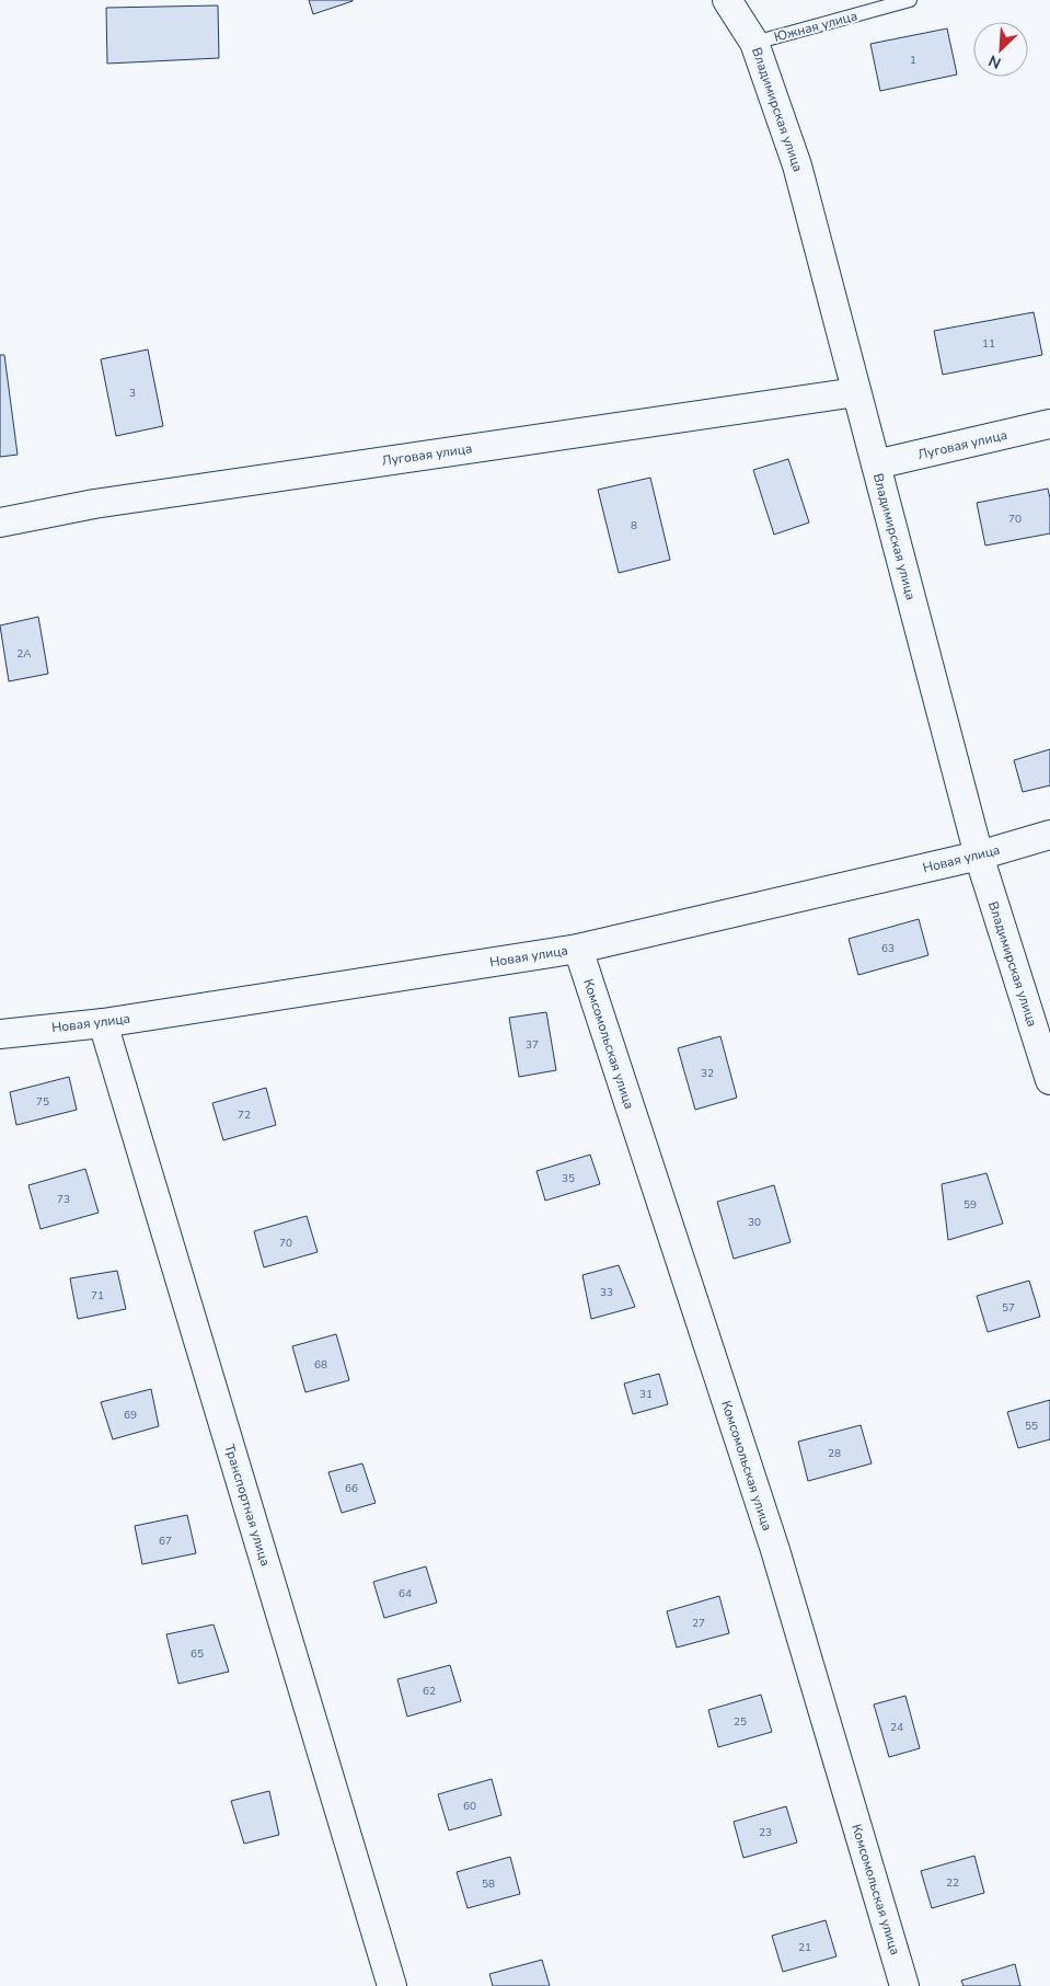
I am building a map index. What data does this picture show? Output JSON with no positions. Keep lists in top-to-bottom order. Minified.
{"streets":{"street":["Владимирская улица","Луговая улица","Новая улица","Комсомольская улица","Транспортная улица"],"lane":["Южная улица"]},"crossings":[["Южная улица","Владимирская улица"],["Владимирская улица","Луговая улица"],["Владимирская улица","Новая улица"],["Новая улица","Комсомольская улица"],["Новая улица","Транспортная улица"]],"house_numbers":["1","11","3","70","8","2А","63","37","32","75","72","35","73","59","30","70","33","71","57","68","31","69","55","28","66","67","64","27","65","62","25","24","60","23","22","58","21"],"north":"bottom left"}
